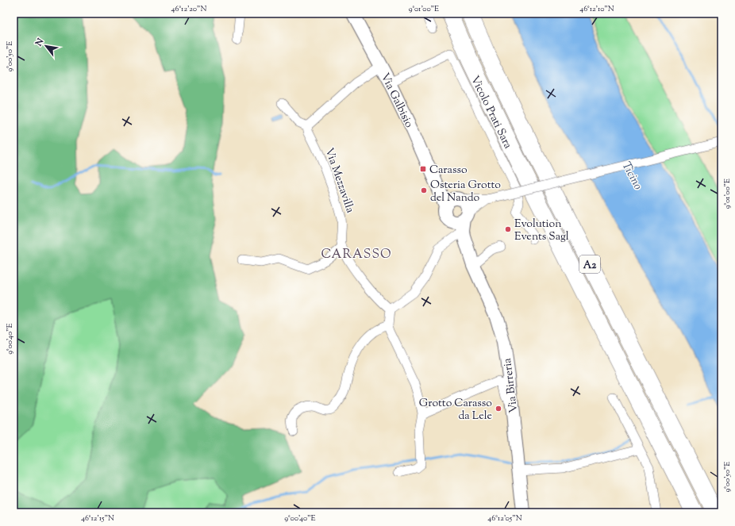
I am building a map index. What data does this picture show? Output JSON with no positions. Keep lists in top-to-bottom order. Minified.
{"streets":{"highway":["A2"],"street":["Via Galbisio","Vicolo Prati Sara","Via Mezzavilla","Via Birreria"]},"crossings":[["Via Galbisio","Vicolo Prati Sara"]],"districts":["CARASSO"],"water":["Ticino"],"places":{"transit":["Carasso"],"other":["Osteria Grotto del Nando","Evolution Events Sagl","Grotto Carasso da Lele"]},"north":"top left","coordinates":["46°12'20\"N","9°01'00\"E","46°12'10\"N","9°00'50\"E","9°00'40\"E","46°12'15\"N","46°12'05\"N"]}
